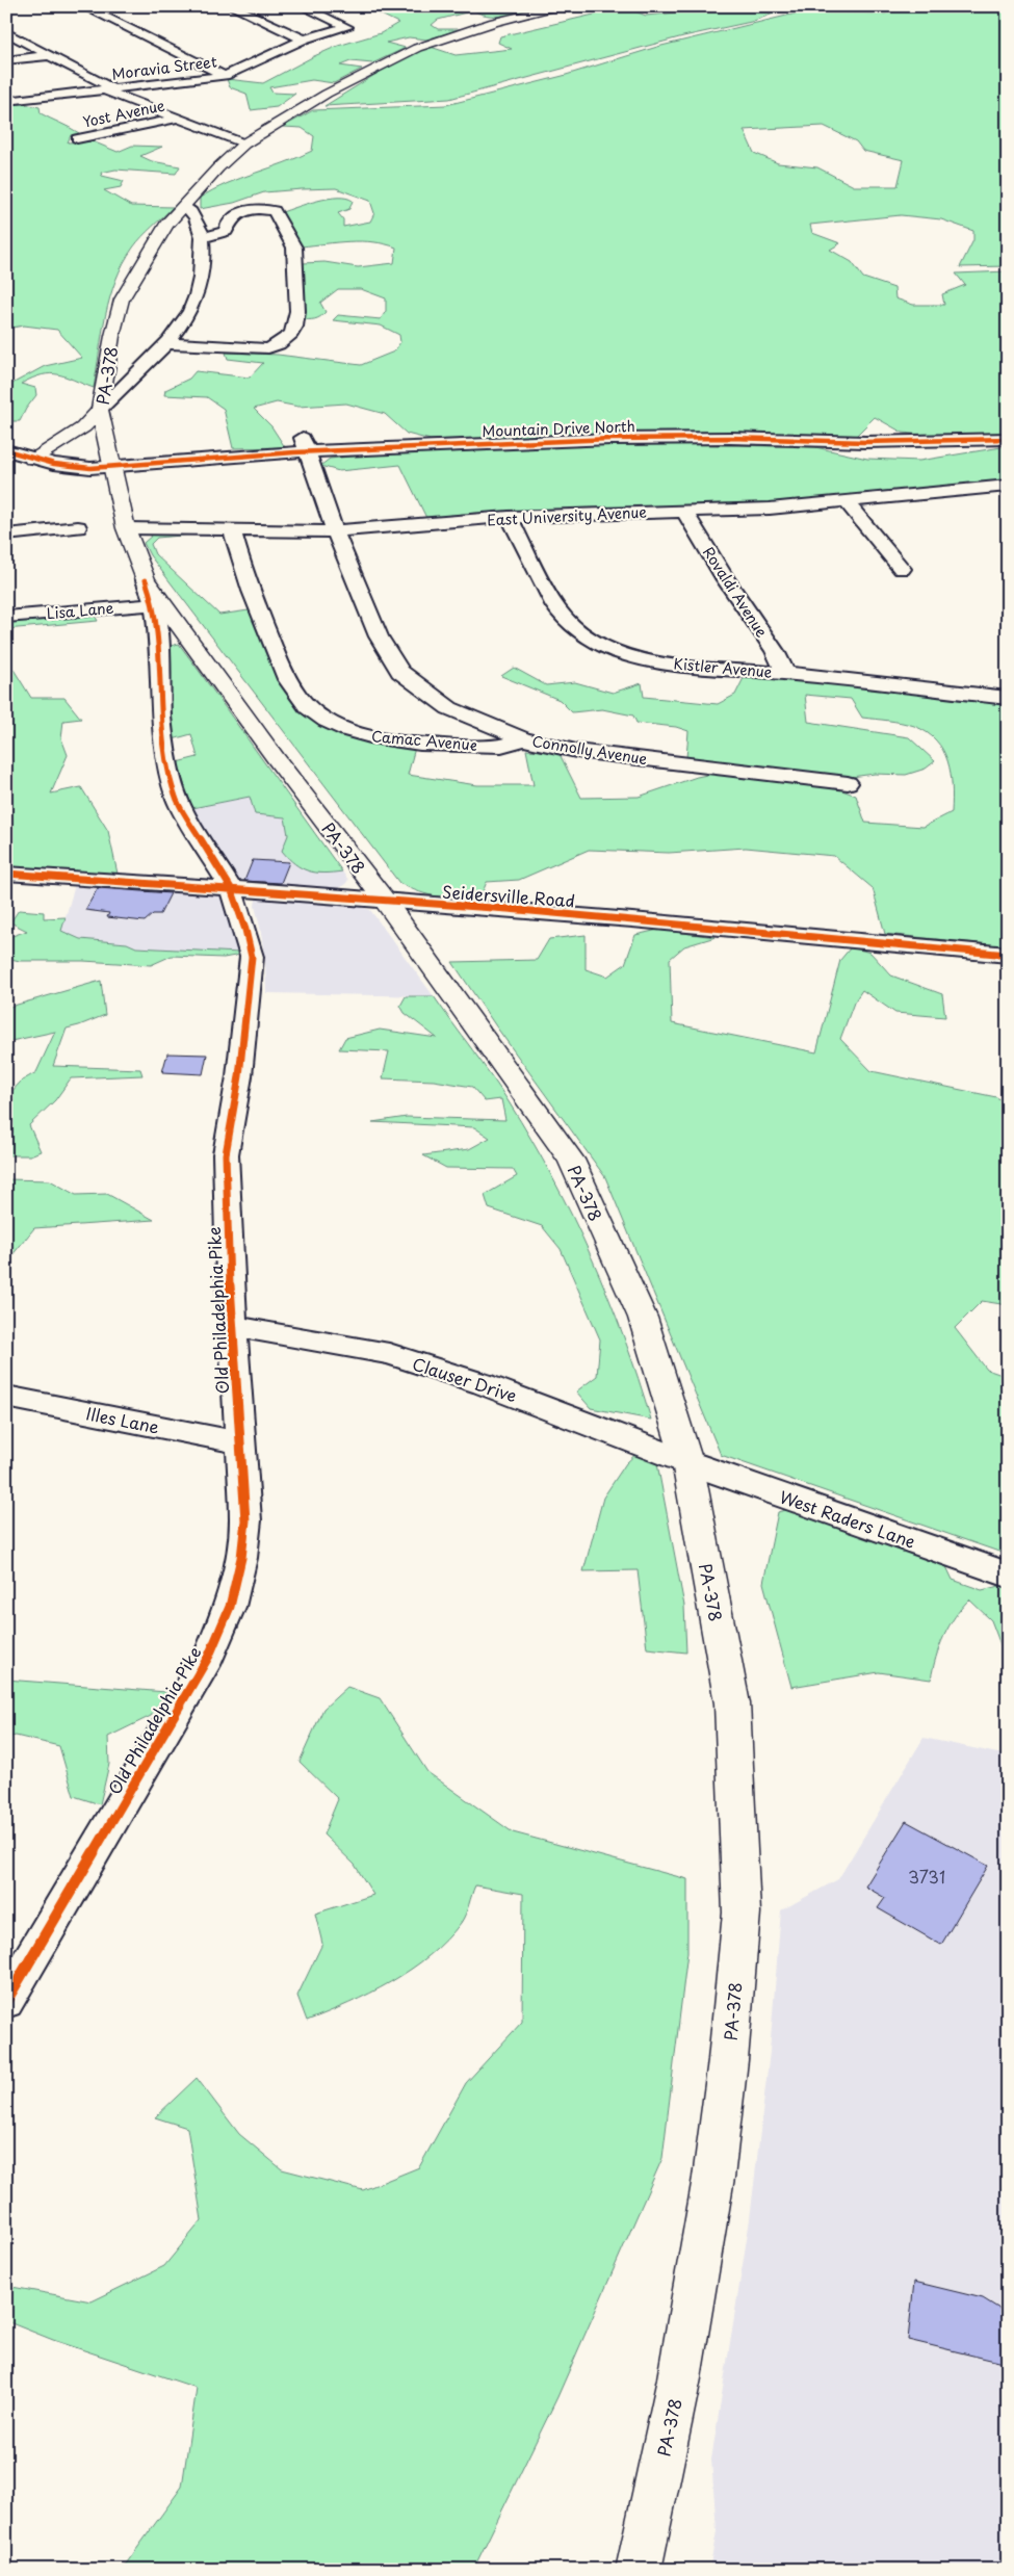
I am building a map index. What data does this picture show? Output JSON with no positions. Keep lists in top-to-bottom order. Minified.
{"streets":{"main road":["PA-378"],"street":["Moravia Street","Yost Avenue","Mountain Drive North","East University Avenue","Rovaldi Avenue","Lisa Lane","Kistler Avenue","Camac Avenue","Connolly Avenue","Seidersville Road","Old Philadelphia Pike","Clauser Drive","Illes Lane","West Raders Lane"]},"crossings":[["PA-378","Mountain Drive North"],["PA-378","East University Avenue"],["PA-378","Lisa Lane"],["PA-378","Seidersville Road"],["PA-378","Old Philadelphia Pike"],["PA-378","Clauser Drive"],["PA-378","West Raders Lane"],["Mountain Drive North","Connolly Avenue"],["East University Avenue","Rovaldi Avenue"],["East University Avenue","Kistler Avenue"],["East University Avenue","Camac Avenue"],["East University Avenue","Connolly Avenue"],["Rovaldi Avenue","Kistler Avenue"],["Lisa Lane","Old Philadelphia Pike"],["Camac Avenue","Connolly Avenue"],["Seidersville Road","Old Philadelphia Pike"],["Old Philadelphia Pike","Clauser Drive"],["Old Philadelphia Pike","Illes Lane"],["Clauser Drive","West Raders Lane"]],"house_numbers":["3731"]}
